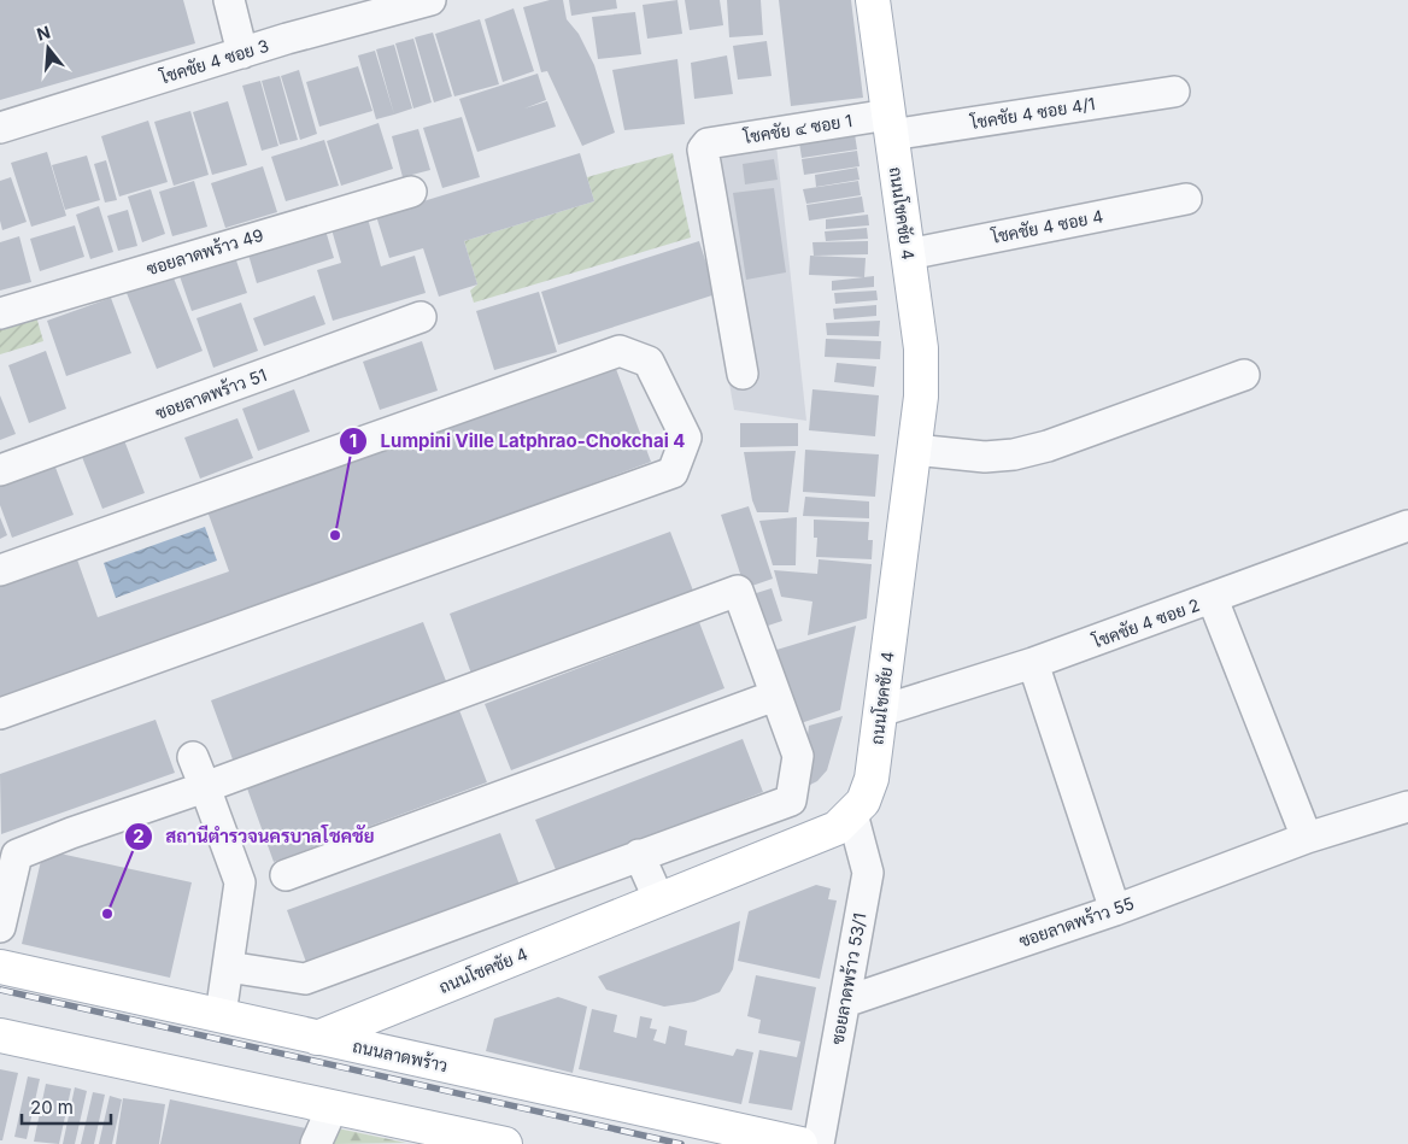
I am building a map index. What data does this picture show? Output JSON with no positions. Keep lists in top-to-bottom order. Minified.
{"streets":{"main road":["ถนนโชคชัย 4","ถนนลาดพร้าว"],"street":["โชคชัย 4 ซอย 3","โชคชัย 4 ซอย 4/1","โชคชัย ๔ ซอย 1","โชคชัย 4 ซอย 4","ซอยลาดพร้าว 49","ซอยลาดพร้าว 51","โชคชัย 4 ซอย 2","ซอยลาดพร้าว 55","ซอยลาดพร้าว 53/1"]},"crossings":[["โชคชัย 4 ซอย 4/1","โชคชัย ๔ ซอย 1"],["โชคชัย 4 ซอย 4/1","ถนนโชคชัย 4"],["โชคชัย ๔ ซอย 1","ถนนโชคชัย 4"],["ถนนโชคชัย 4","โชคชัย 4 ซอย 4"],["ถนนโชคชัย 4","โชคชัย 4 ซอย 2"],["ถนนโชคชัย 4","ซอยลาดพร้าว 53/1"],["ถนนโชคชัย 4","ถนนลาดพร้าว"],["ซอยลาดพร้าว 55","ซอยลาดพร้าว 53/1"]],"places":["Lumpini Ville Latphrao-Chokchai 4","สถานีตำรวจนครบาลโชคชัย"],"scale_bar":"20 m","north":"top"}
